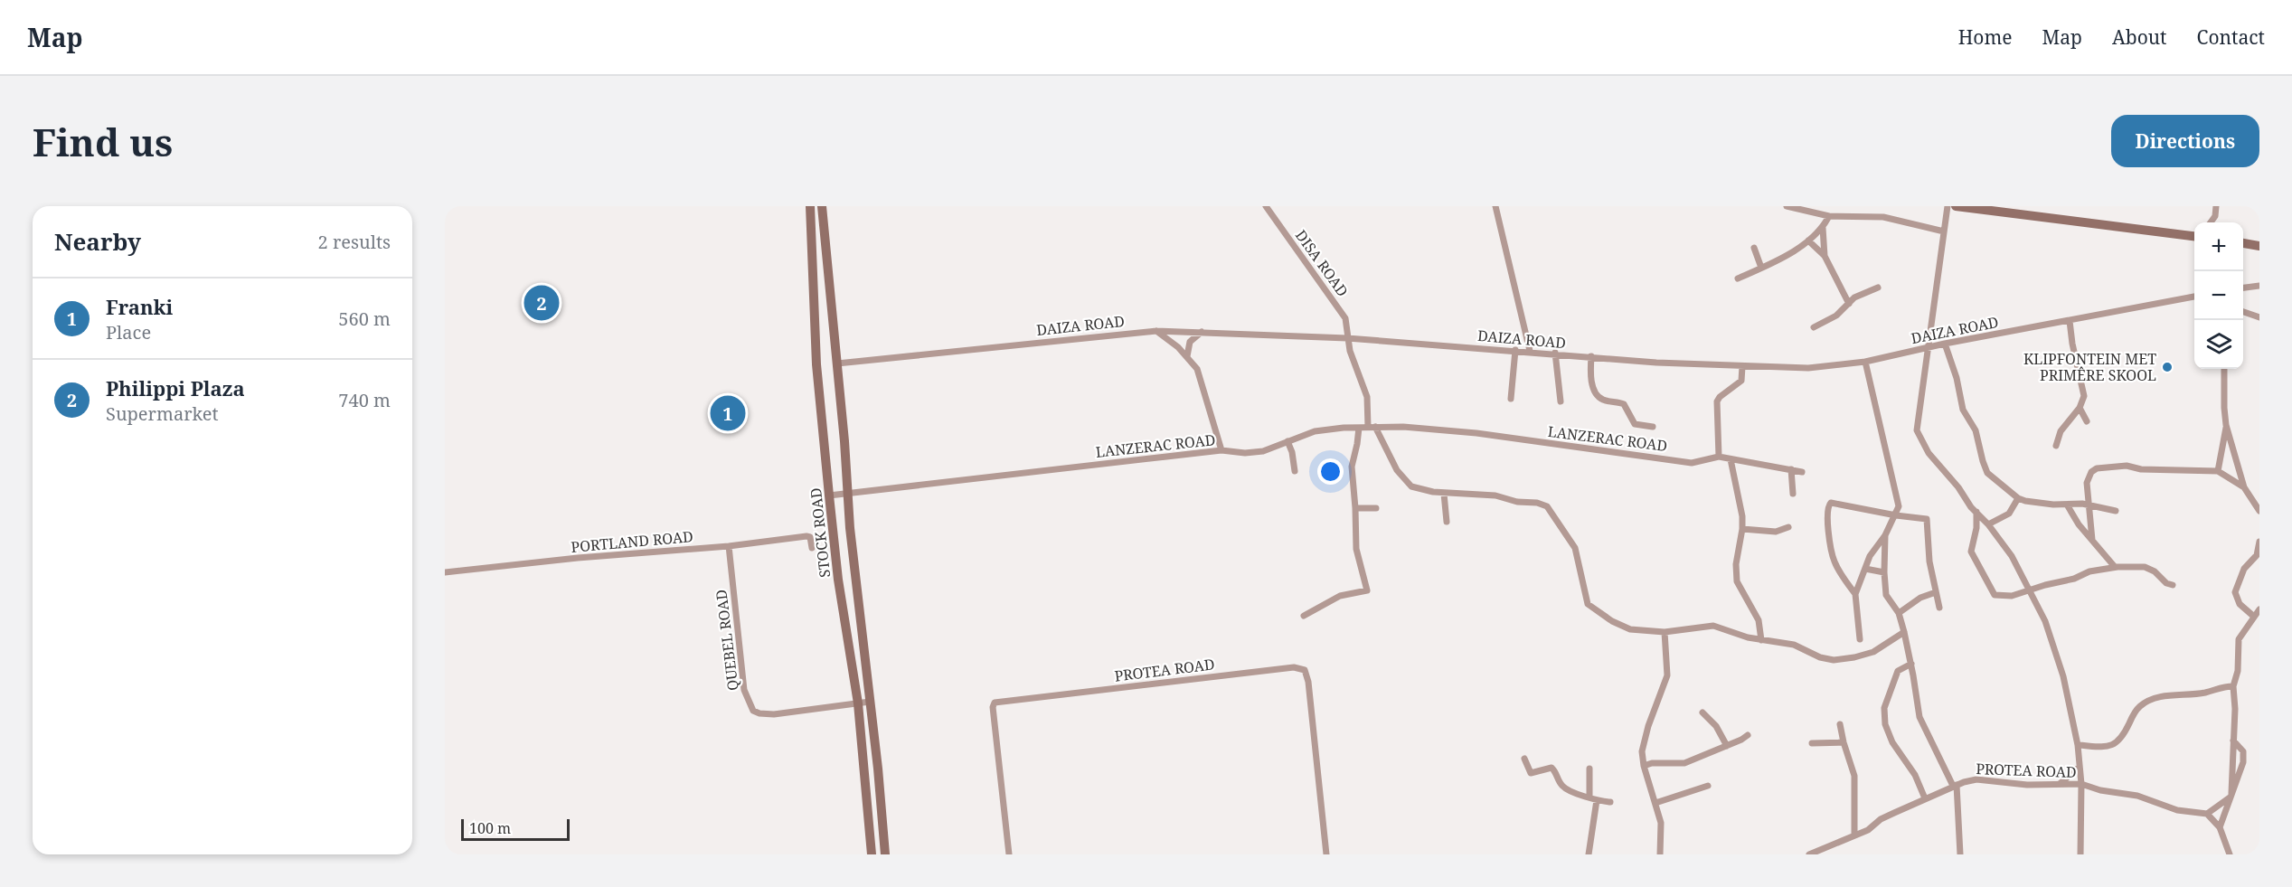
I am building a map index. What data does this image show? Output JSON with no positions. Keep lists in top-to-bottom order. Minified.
{"streets":{"main road":["STOCK ROAD"],"street":["DISA ROAD","DAIZA ROAD","LANZERAC ROAD","PORTLAND ROAD","QUEBEL ROAD","PROTEA ROAD"]},"crossings":[["DISA ROAD","DAIZA ROAD"],["DISA ROAD","LANZERAC ROAD"],["DAIZA ROAD","STOCK ROAD"],["LANZERAC ROAD","STOCK ROAD"],["STOCK ROAD","QUEBEL ROAD"],["PORTLAND ROAD","QUEBEL ROAD"]],"places":["KLIPFONTEIN MET PRIMÊRE SKOOL"],"scale_bar":"100 m","page":{"header":"Map","nav":["Home","Map","About","Contact"],"buttons":"Directions","title":"Find us","heading":["Nearby","2 results"],"map_buttons":["+","−"],"list":[{"mark":"1","name":"Franki","note":"Place","value":"560 m"},{"mark":"2","name":"Philippi Plaza","note":"Supermarket","value":"740 m"}],"pins":["2","1"],"scale":"100 m"}}
